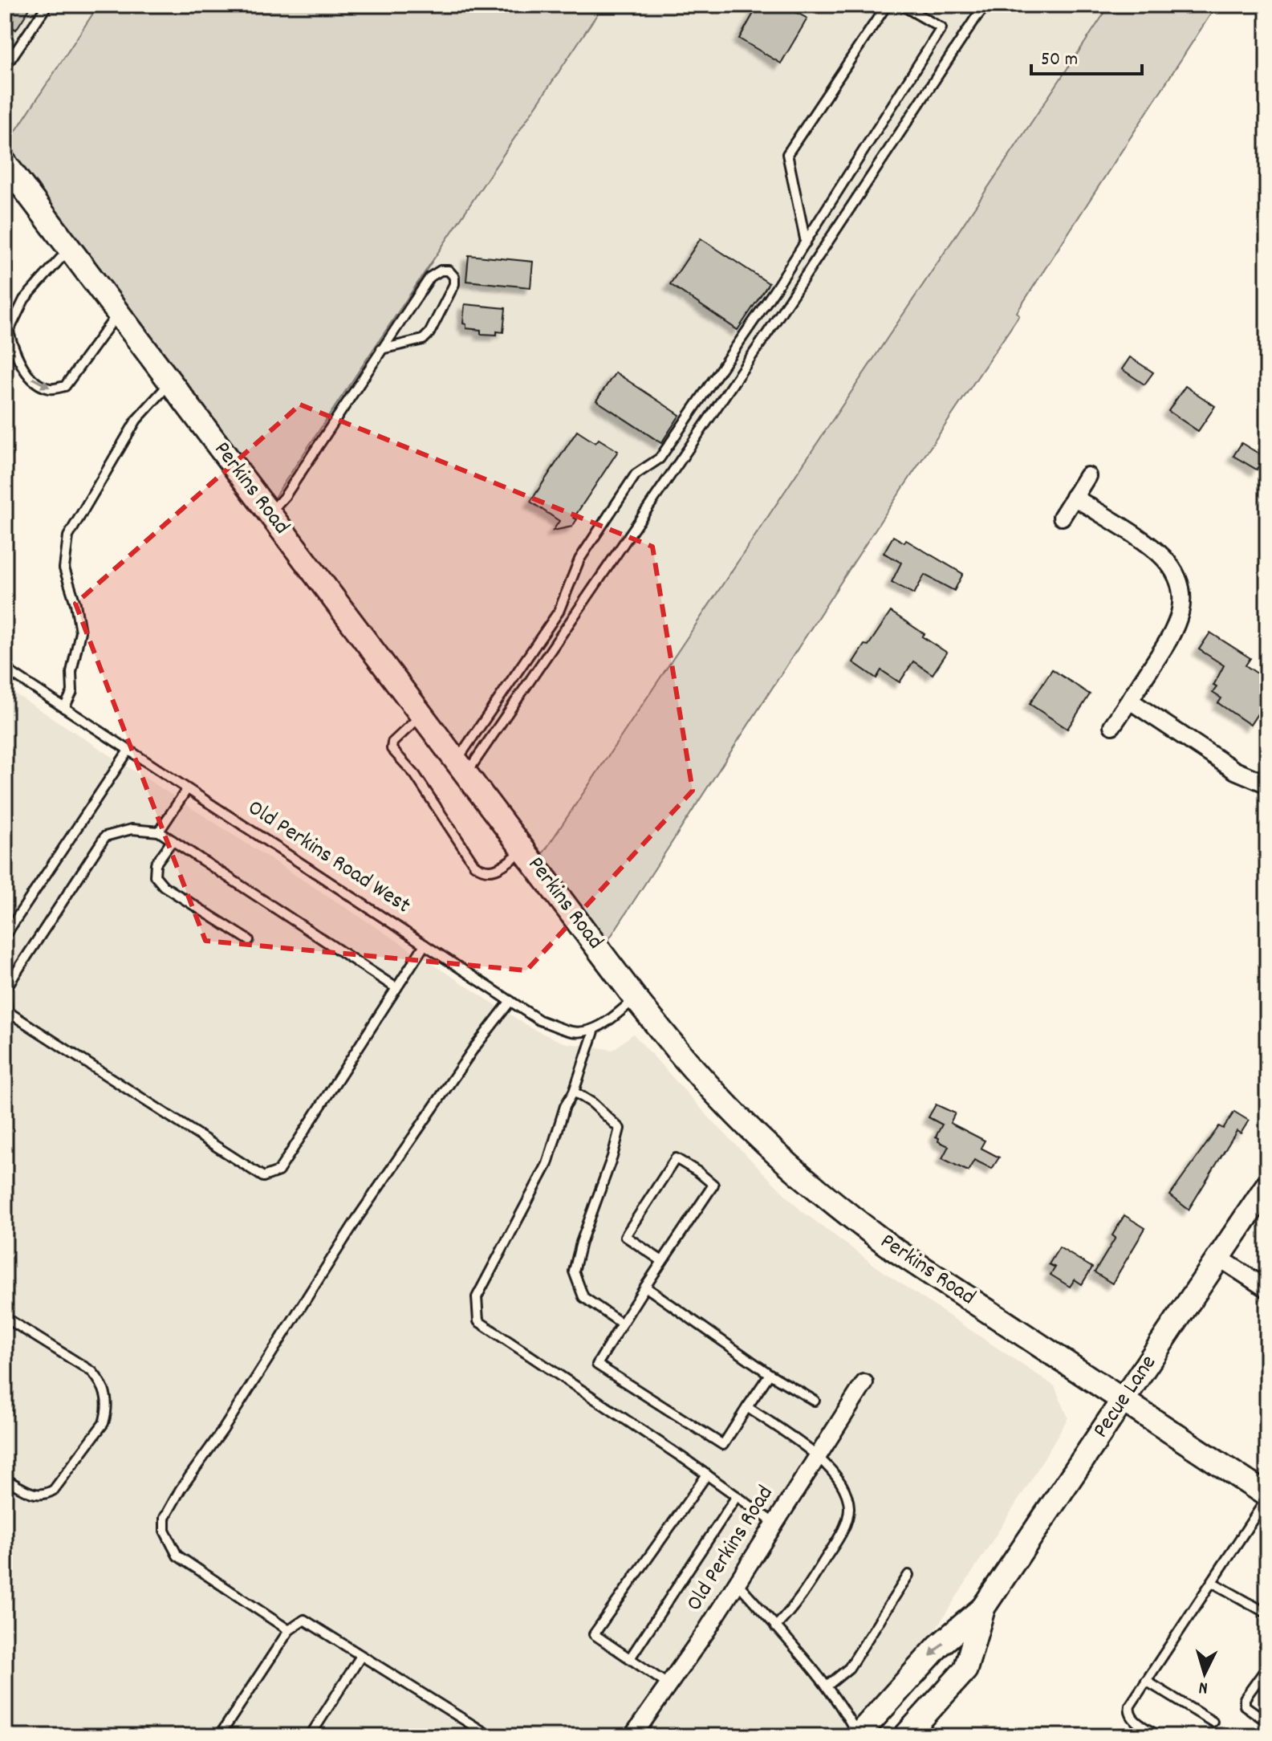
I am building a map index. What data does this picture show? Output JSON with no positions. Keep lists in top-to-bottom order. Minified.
{"streets":{"main road":["Perkins Road","Pecue Lane"],"street":["Old Perkins Road"],"lane":["Old Perkins Road West"]},"crossings":[["Perkins Road","Pecue Lane"]],"scale_bar":"50 m","north":"bottom"}
